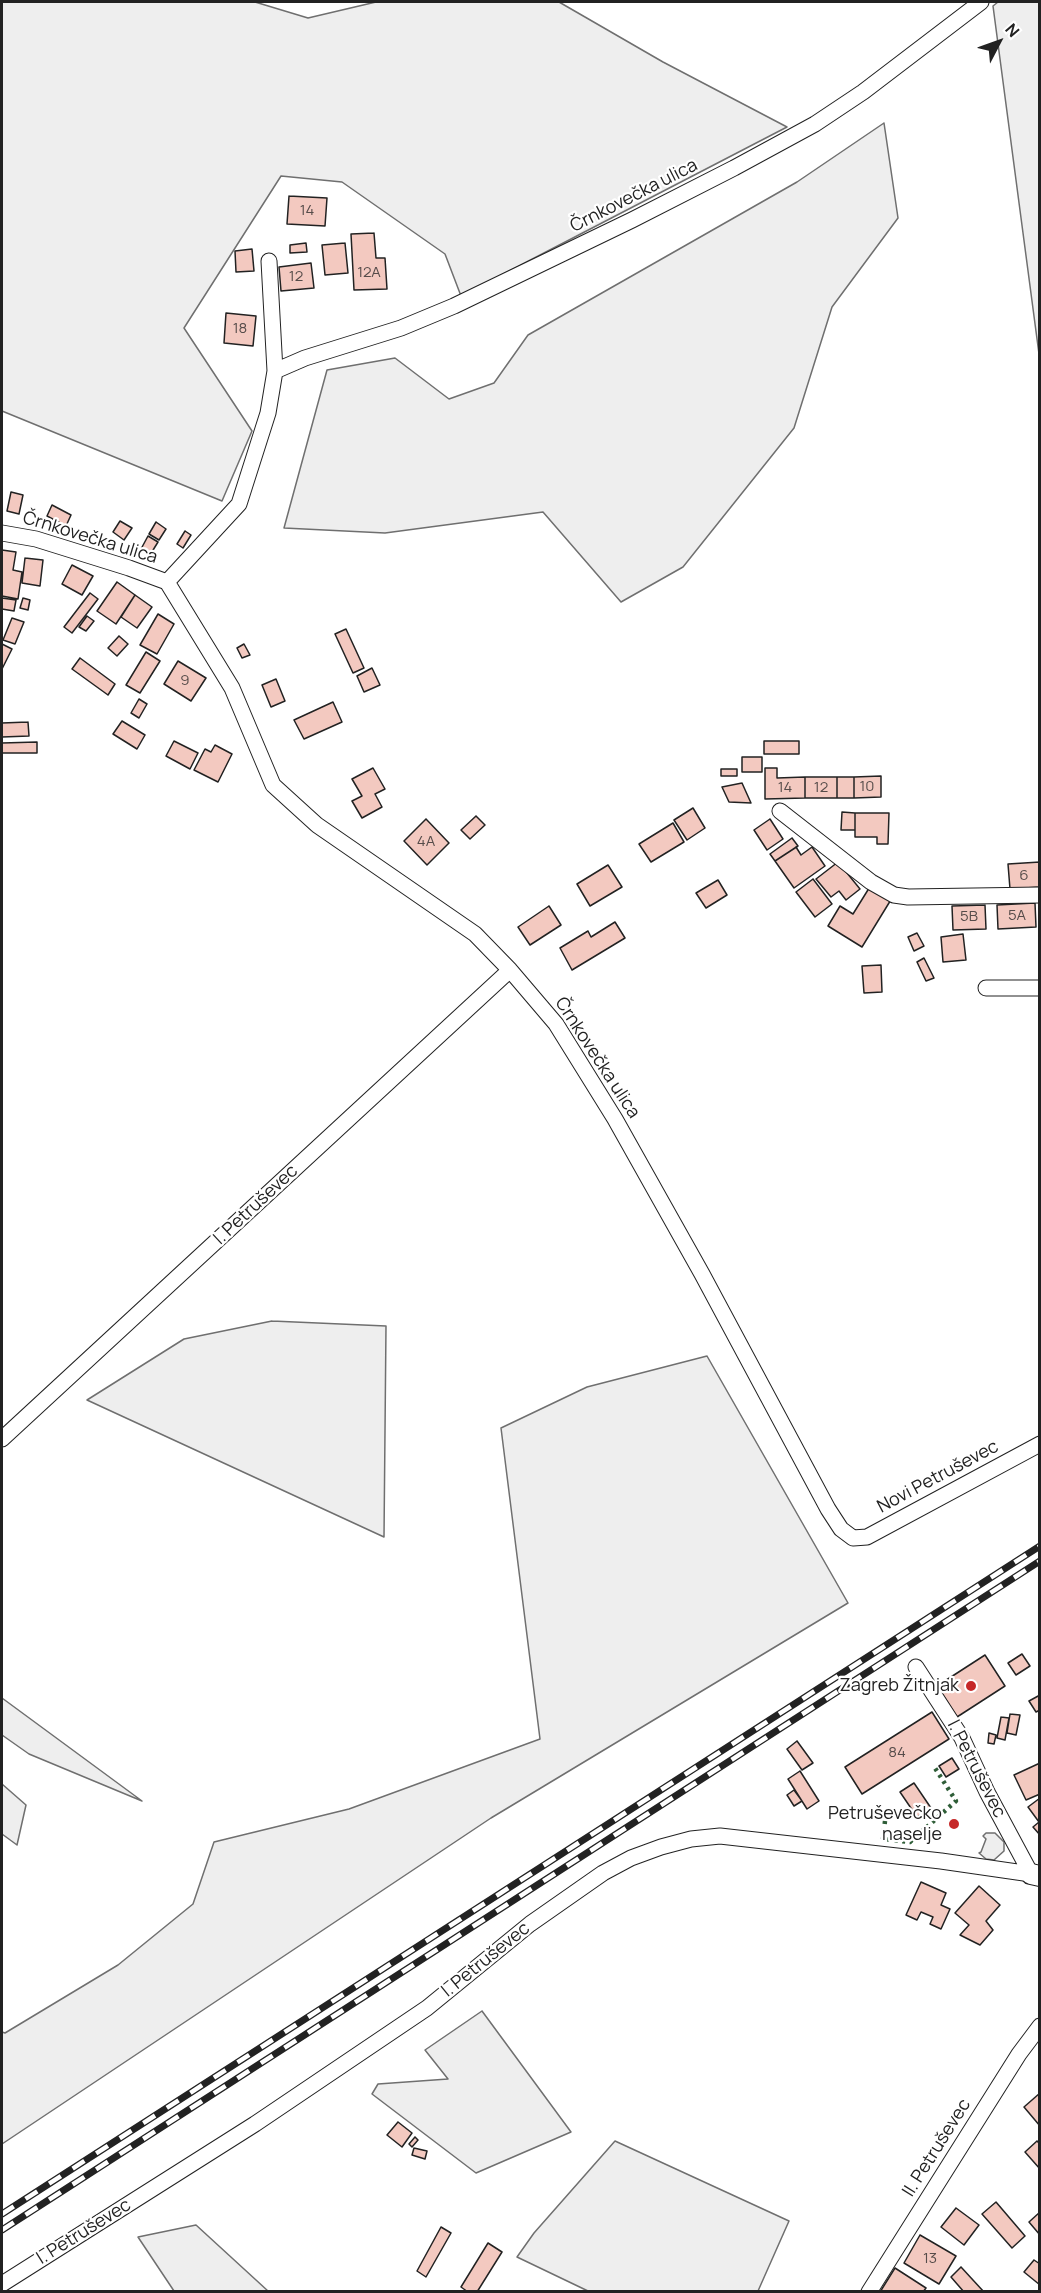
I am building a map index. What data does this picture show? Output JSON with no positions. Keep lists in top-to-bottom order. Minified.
{"streets":{"street":["Črnkovečka ulica","I. Petruševec","Novi Petruševec","II. Petruševec"]},"crossings":[["Črnkovečka ulica","I. Petruševec"],["Črnkovečka ulica","Novi Petruševec"]],"places":["Zagreb Žitnjak","Petruševečko naselje"],"house_numbers":["14","12A","12","18","9","10","14","12","4A","6","5A","5B","84","13"],"north":"top right"}
